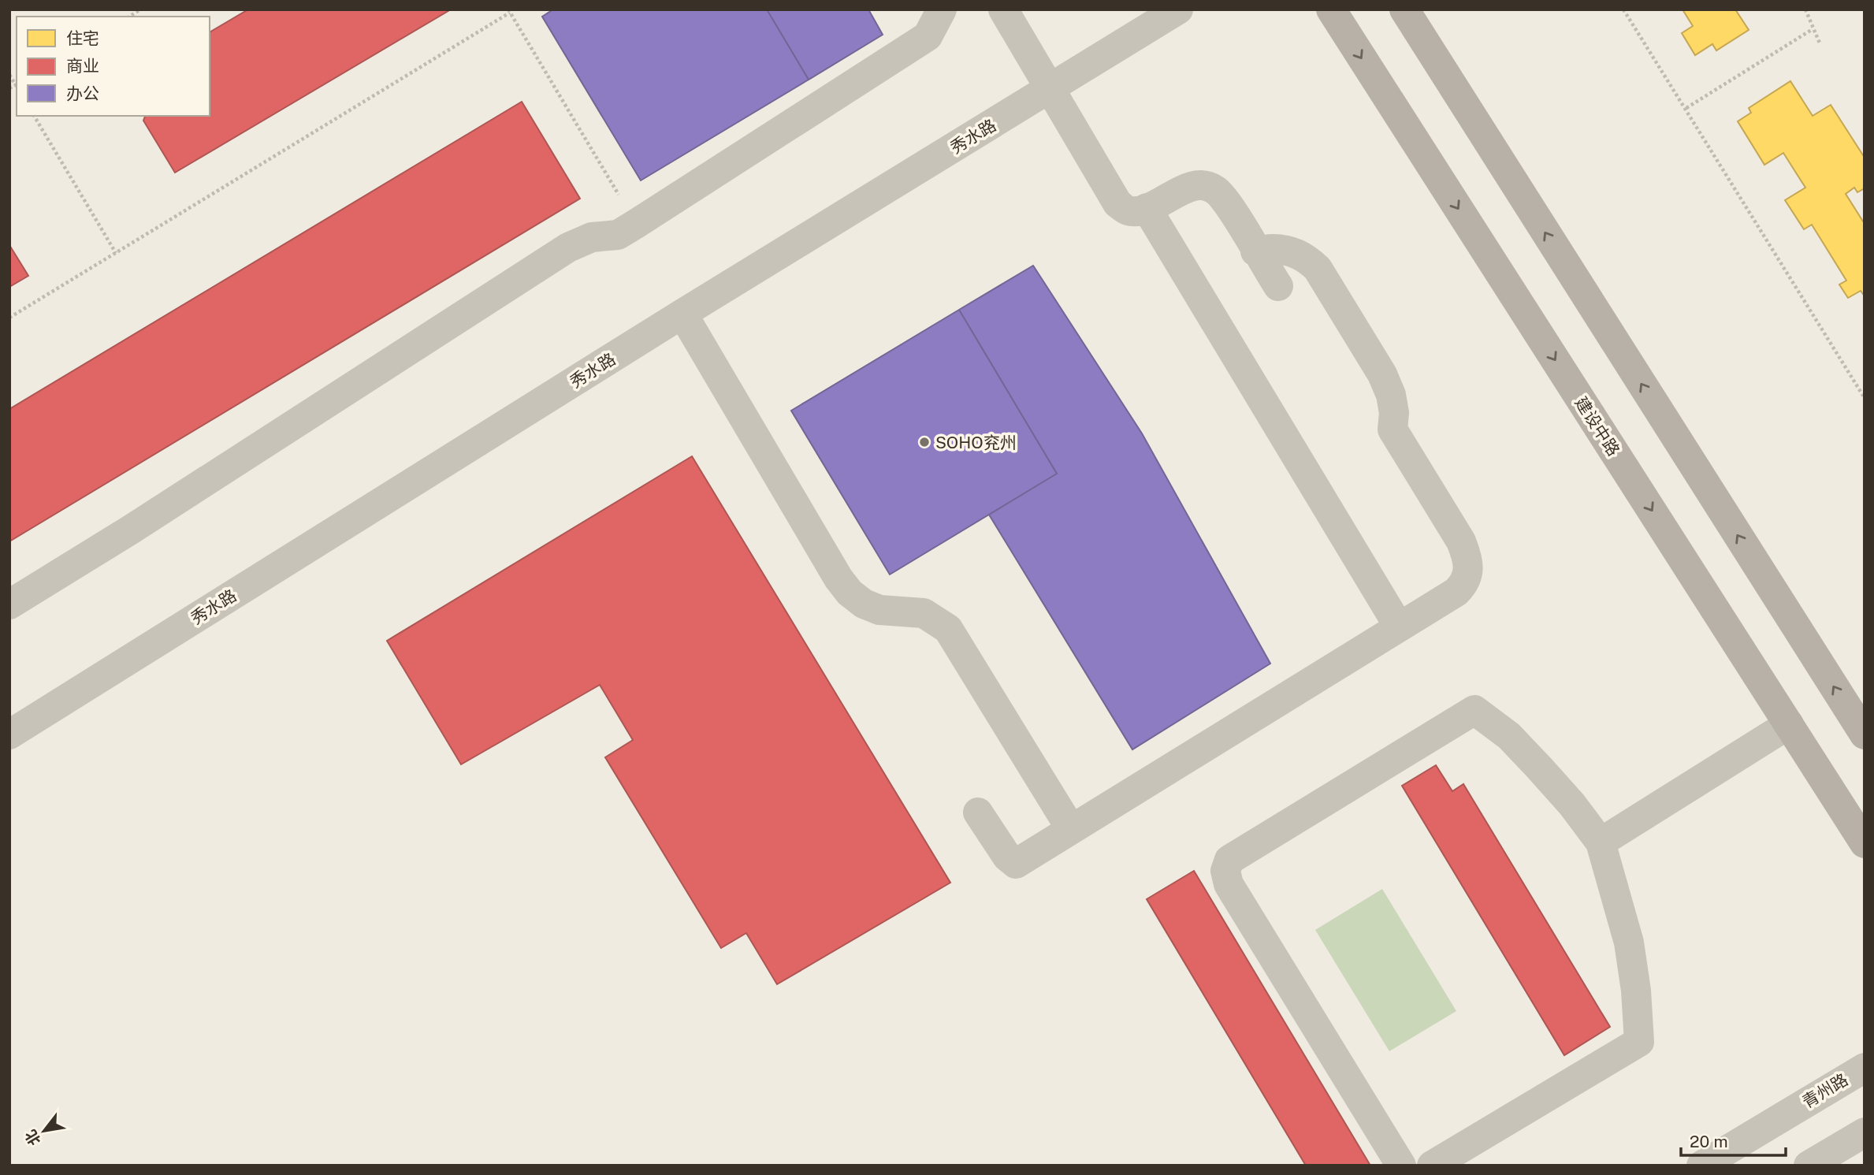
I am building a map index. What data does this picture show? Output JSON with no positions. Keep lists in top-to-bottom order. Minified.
{"streets":{"main road":["建设中路"],"street":["秀水路","青州路"]},"places":["SOHO兖州"],"legend":["住宅","商业","办公"],"scale_bar":"20 m","north":"bottom left"}
